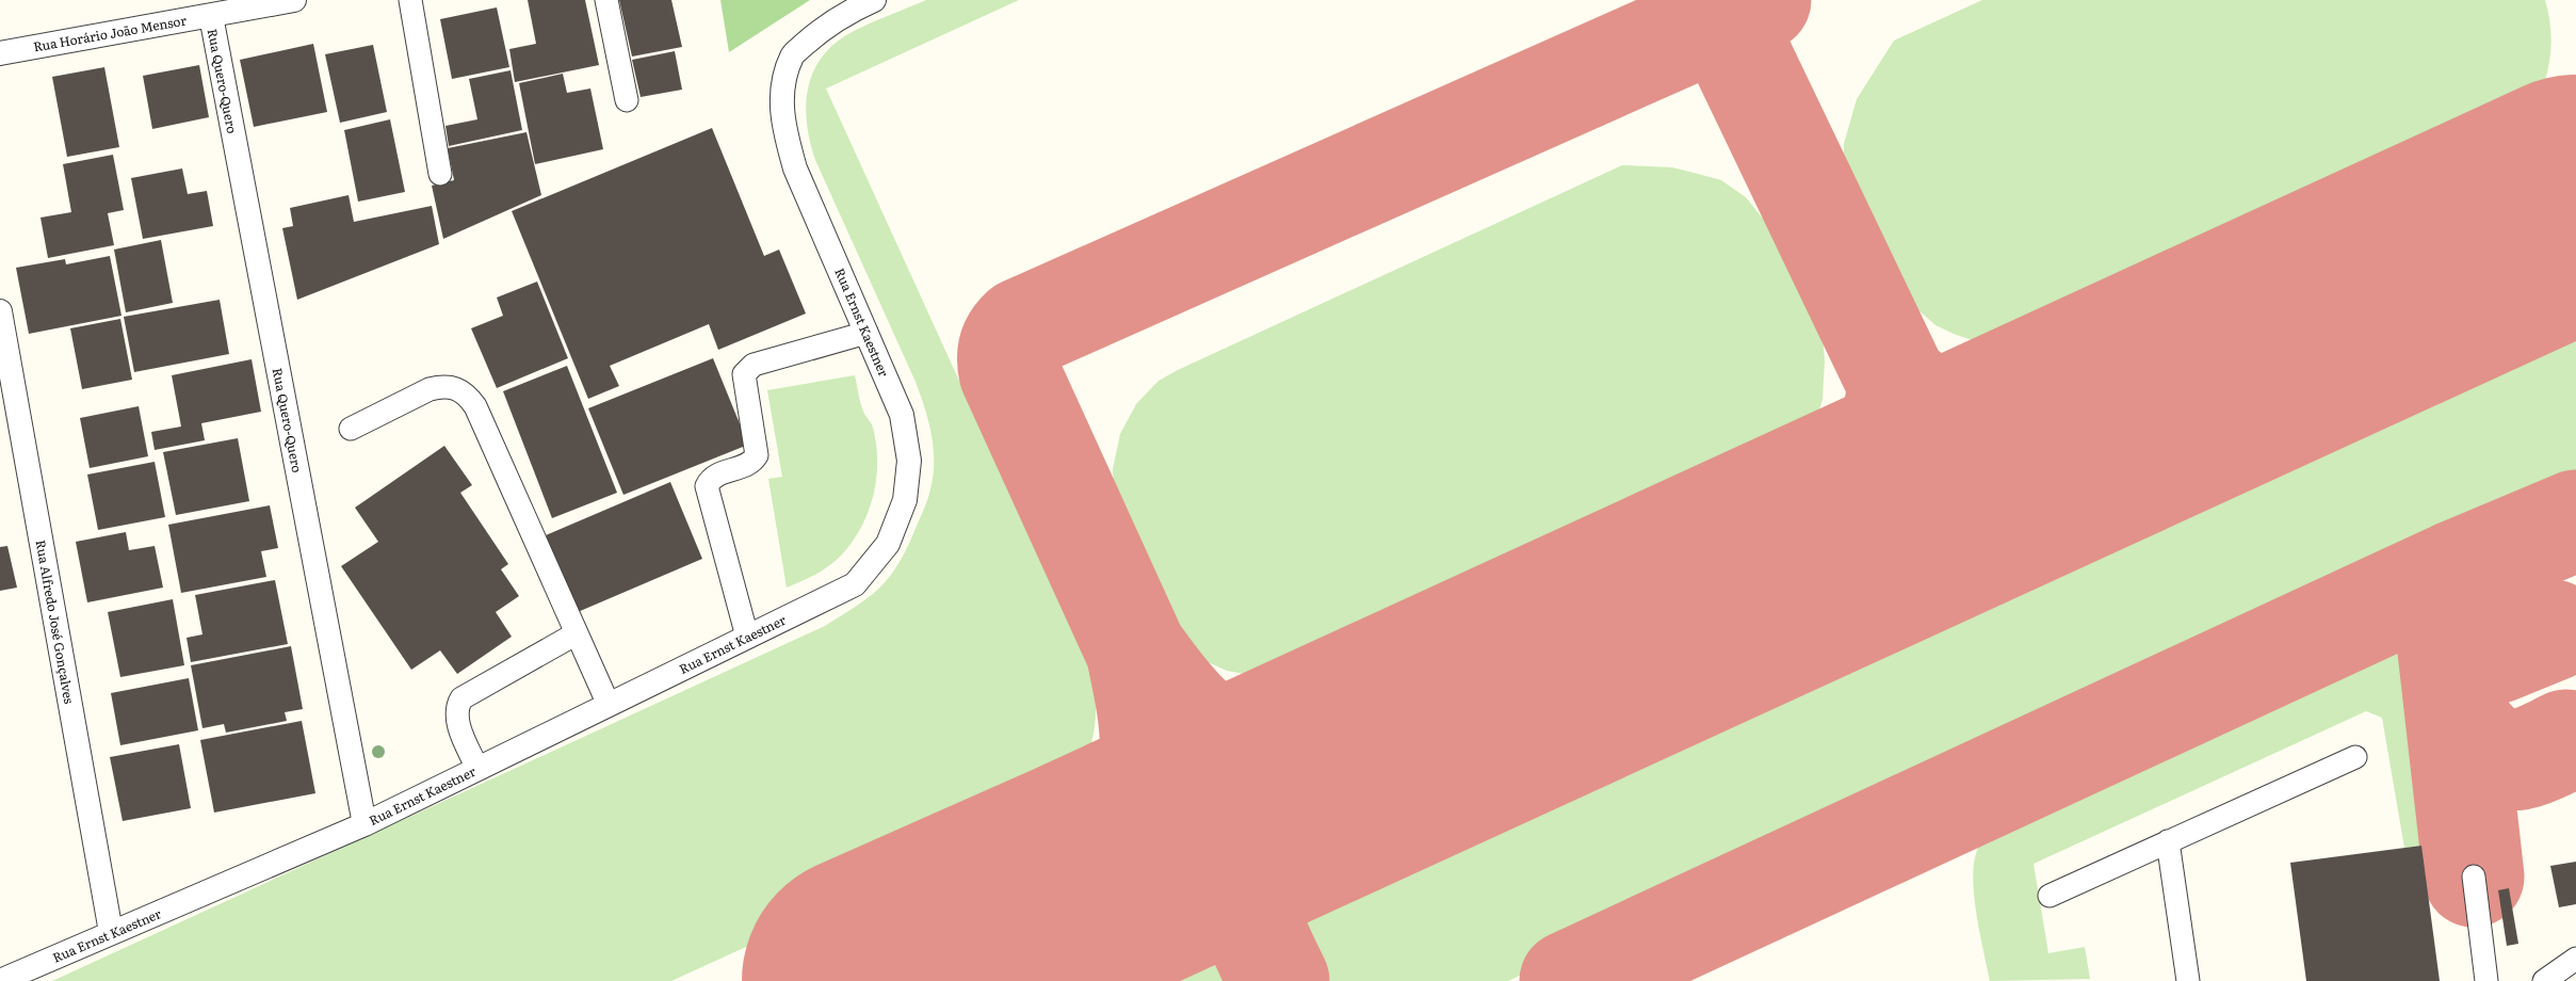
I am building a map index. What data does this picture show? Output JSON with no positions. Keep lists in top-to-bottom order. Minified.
{"streets":{"street":["Rua Horário João Mensor","Rua Quero-Quero","Rua Ernst Kaestner","Rua Alfredo José Gonçalves"]},"crossings":[["Rua Horário João Mensor","Rua Quero-Quero"],["Rua Quero-Quero","Rua Ernst Kaestner"],["Rua Ernst Kaestner","Rua Alfredo José Gonçalves"]]}
